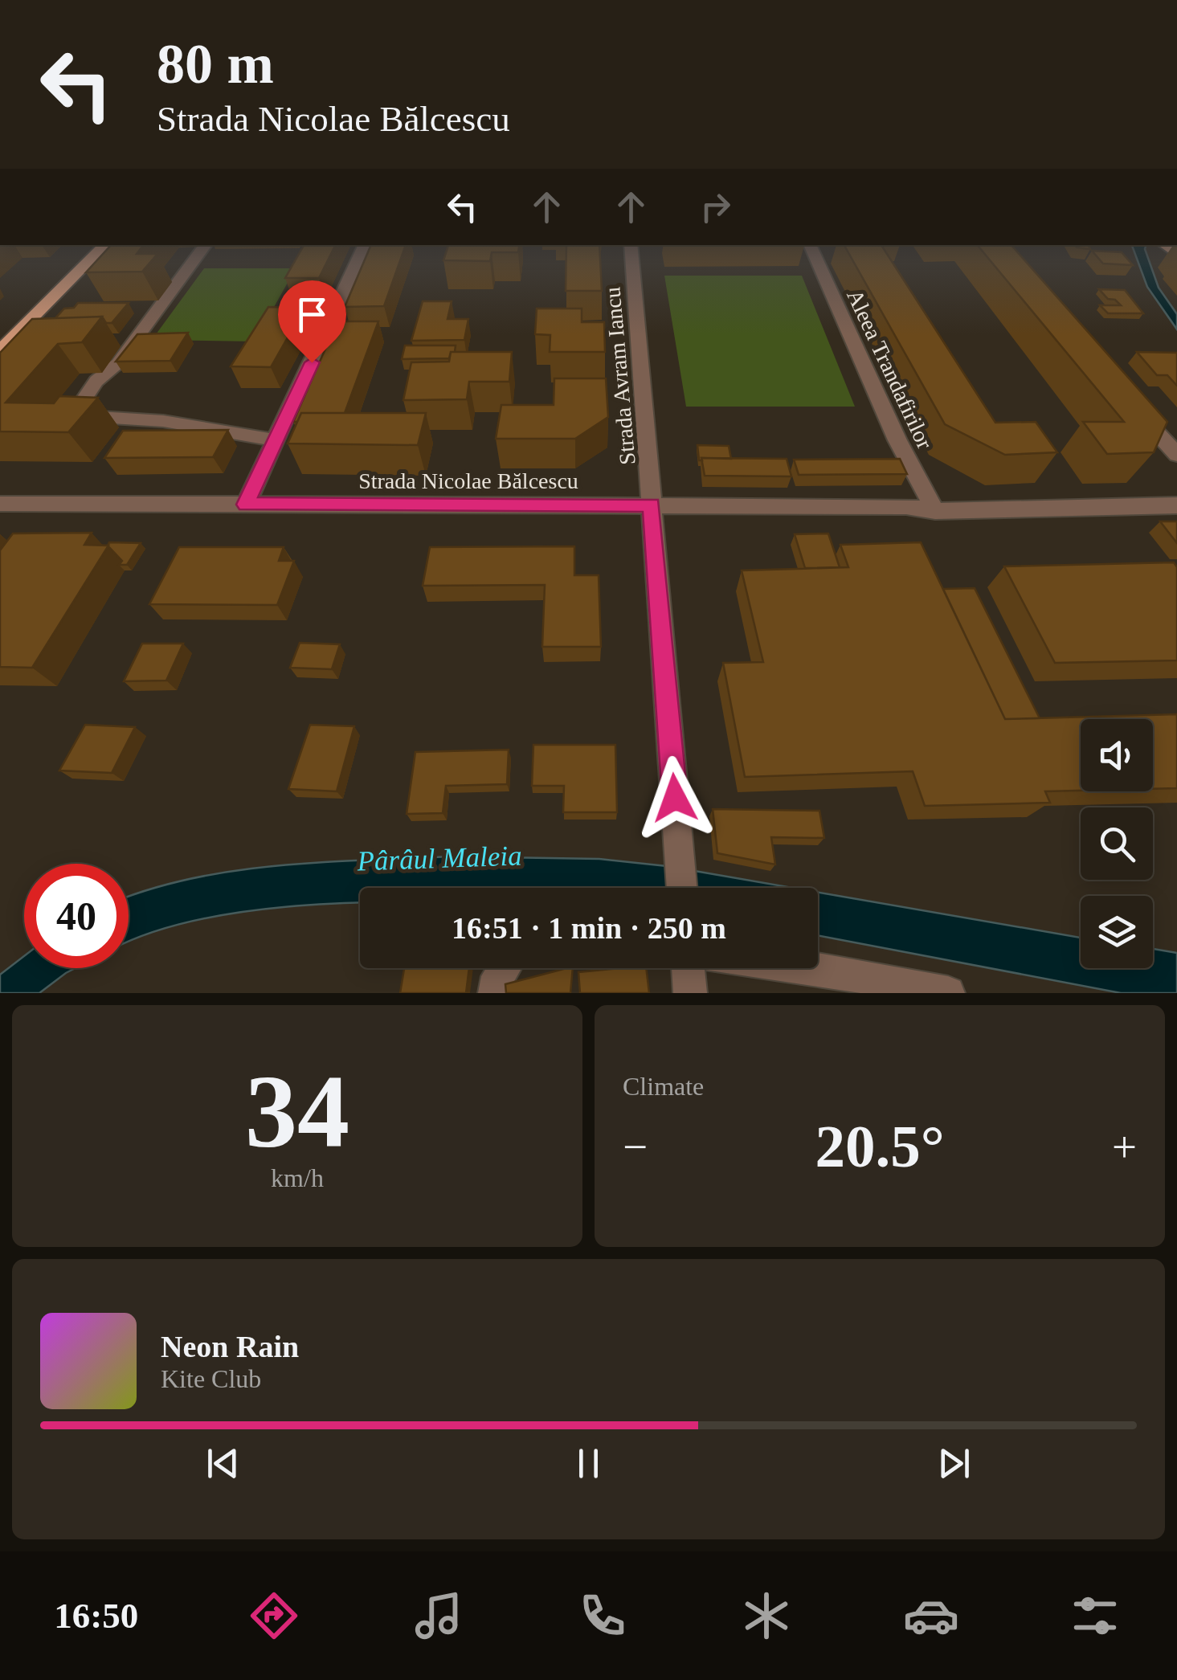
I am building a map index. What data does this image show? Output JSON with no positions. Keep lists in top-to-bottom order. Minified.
{"streets":{"street":["Aleea Trandafirilor","Strada Avram Iancu","Strada Nicolae Bălcescu"]},"crossings":[["Aleea Trandafirilor","Strada Nicolae Bălcescu"],["Strada Avram Iancu","Strada Nicolae Bălcescu"]],"water":["Pârâul Maleia"],"page":{"turn":["80 m","Strada Nicolae Bălcescu"],"limit":"40","trip":"16:51 · 1 min · 250 m","tile":[["34","km/h"],"Climate"],"heat":["−","20.5°","+"],"song":["Neon Rain","Kite Club"],"tabs":"16:50"}}
